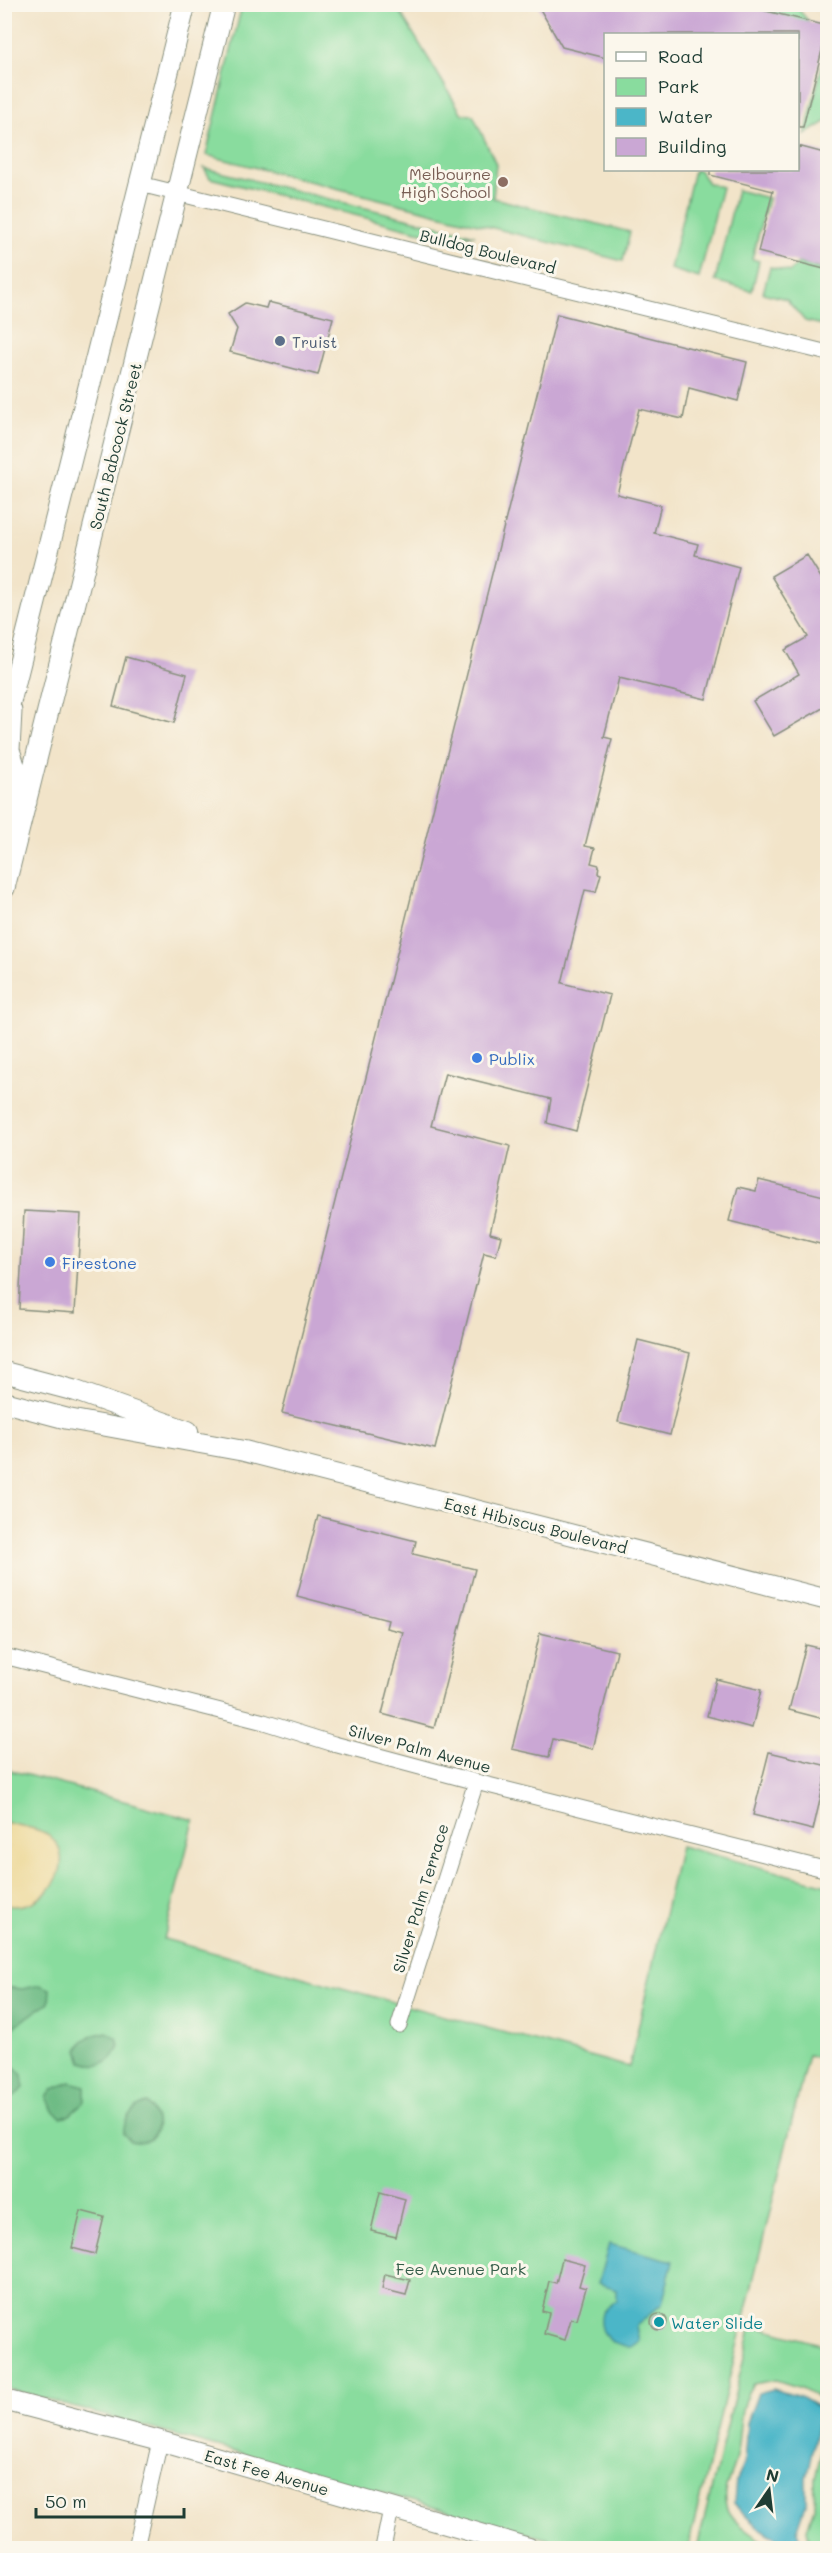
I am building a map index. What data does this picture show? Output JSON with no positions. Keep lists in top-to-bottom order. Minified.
{"streets":{"main road":["South Babcock Street"],"street":["Bulldog Boulevard","East Hibiscus Boulevard","Silver Palm Avenue","Silver Palm Terrace","East Fee Avenue"]},"crossings":[["Bulldog Boulevard","South Babcock Street"],["Silver Palm Avenue","Silver Palm Terrace"]],"parks":["Fee Avenue Park"],"places":["Melbourne High School","Truist","Publix","Firestone","Water Slide"],"legend":["Road","Park","Water","Building"],"scale_bar":"50 m","north":"top"}
